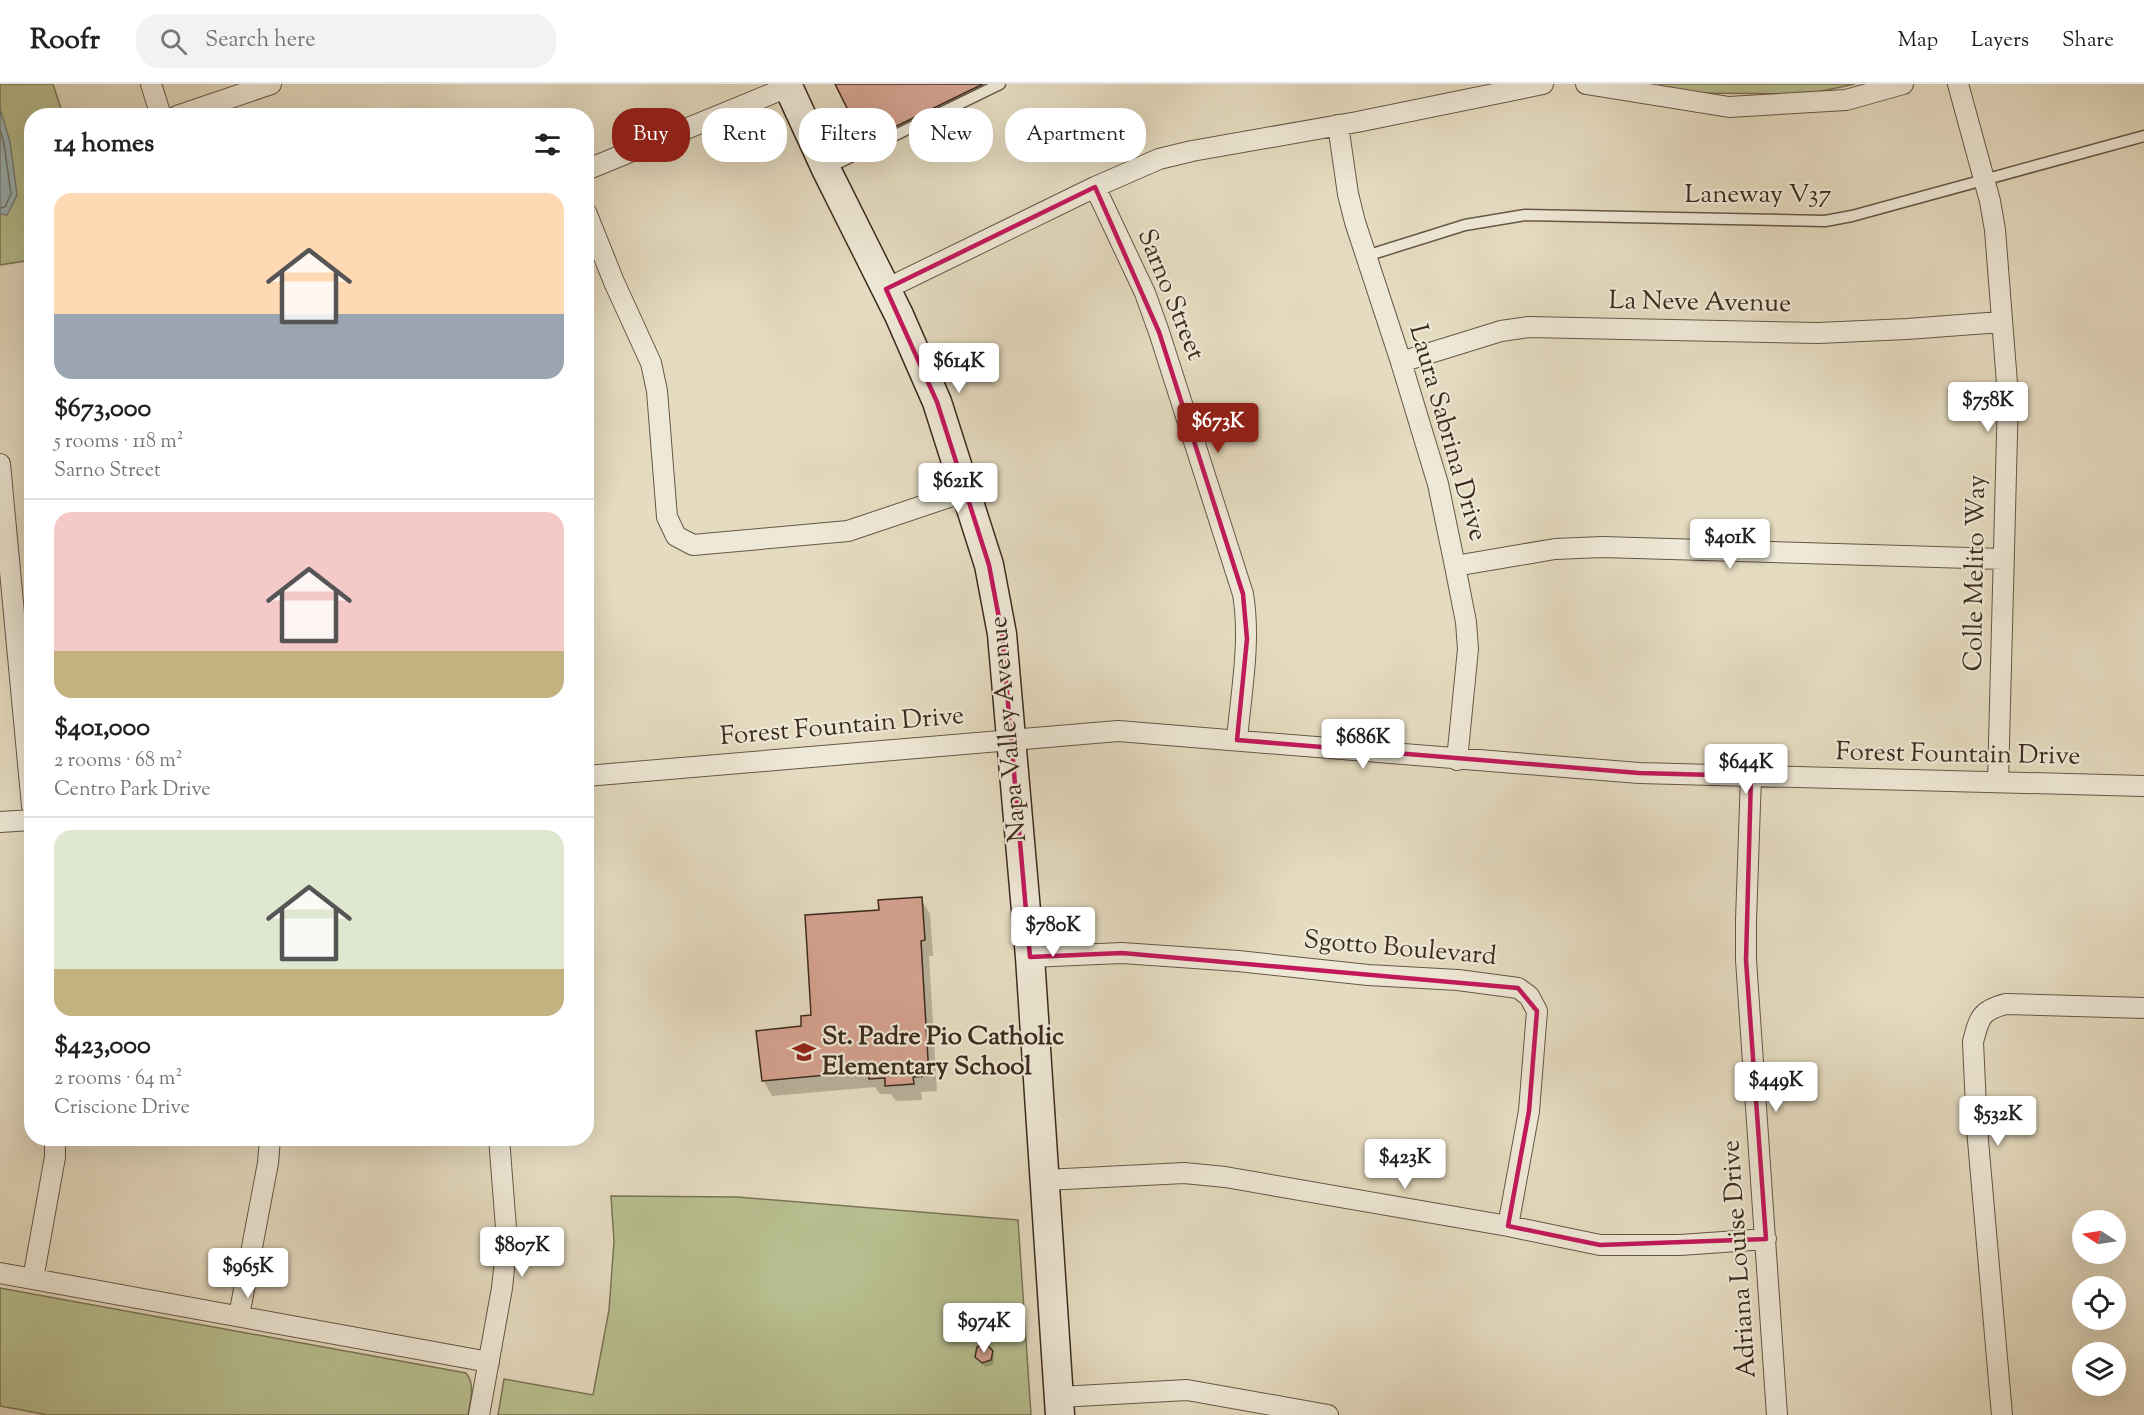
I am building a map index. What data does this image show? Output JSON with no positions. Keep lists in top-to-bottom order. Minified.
{"streets":{"street":["Sarno Street","La Neve Avenue","Laura Sabrina Drive","Colle Melito Way","Forest Fountain Drive","Napa Valley Avenue","Sgotto Boulevard","Adriana Louise Drive"],"lane":["Laneway V37"]},"crossings":[["Laneway V37","Laura Sabrina Drive"],["Laneway V37","Colle Melito Way"],["Sarno Street","Forest Fountain Drive"],["La Neve Avenue","Laura Sabrina Drive"],["La Neve Avenue","Colle Melito Way"],["Laura Sabrina Drive","Forest Fountain Drive"],["Colle Melito Way","Forest Fountain Drive"],["Forest Fountain Drive","Napa Valley Avenue"],["Forest Fountain Drive","Adriana Louise Drive"],["Napa Valley Avenue","Sgotto Boulevard"]],"places":{"school or university":["St. Padre Pio Catholic Elementary School"]},"north":"left","page":{"header":"Roofr","search":"Search here","nav":["Map","Layers","Share"],"chip":["Buy","Rent","Filters","New","Apartment"],"heading":"14 homes","list":[{"name":"$673,000","note":"5 rooms · 118 m² · Sarno Street"},{"name":"$401,000","note":"2 rooms · 68 m² · Centro Park Drive"},{"name":"$423,000","note":"2 rooms · 64 m² · Criscione Drive"}],"price":["$614K","$758K","$673K","$621K","$401K","$686K","$644K","$780K","$449K","$532K","$423K","$807K","$965K","$974K"]}}
